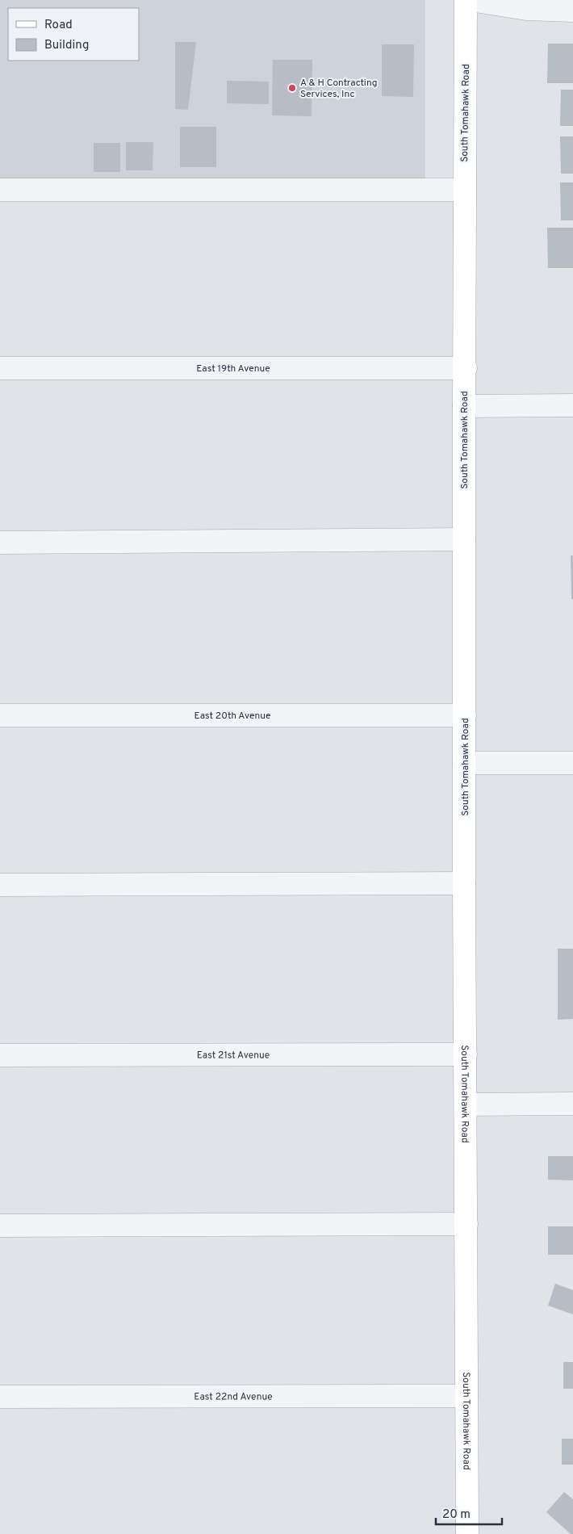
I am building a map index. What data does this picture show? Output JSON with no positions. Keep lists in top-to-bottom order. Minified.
{"streets":{"main road":["South Tomahawk Road"],"street":["East 19th Avenue","East 20th Avenue","East 21st Avenue","East 22nd Avenue"]},"crossings":[["South Tomahawk Road","East 19th Avenue"],["South Tomahawk Road","East 20th Avenue"],["South Tomahawk Road","East 21st Avenue"],["South Tomahawk Road","East 22nd Avenue"]],"places":["A & H Contracting Services, Inc"],"legend":["Road","Building"],"scale_bar":"20 m"}
